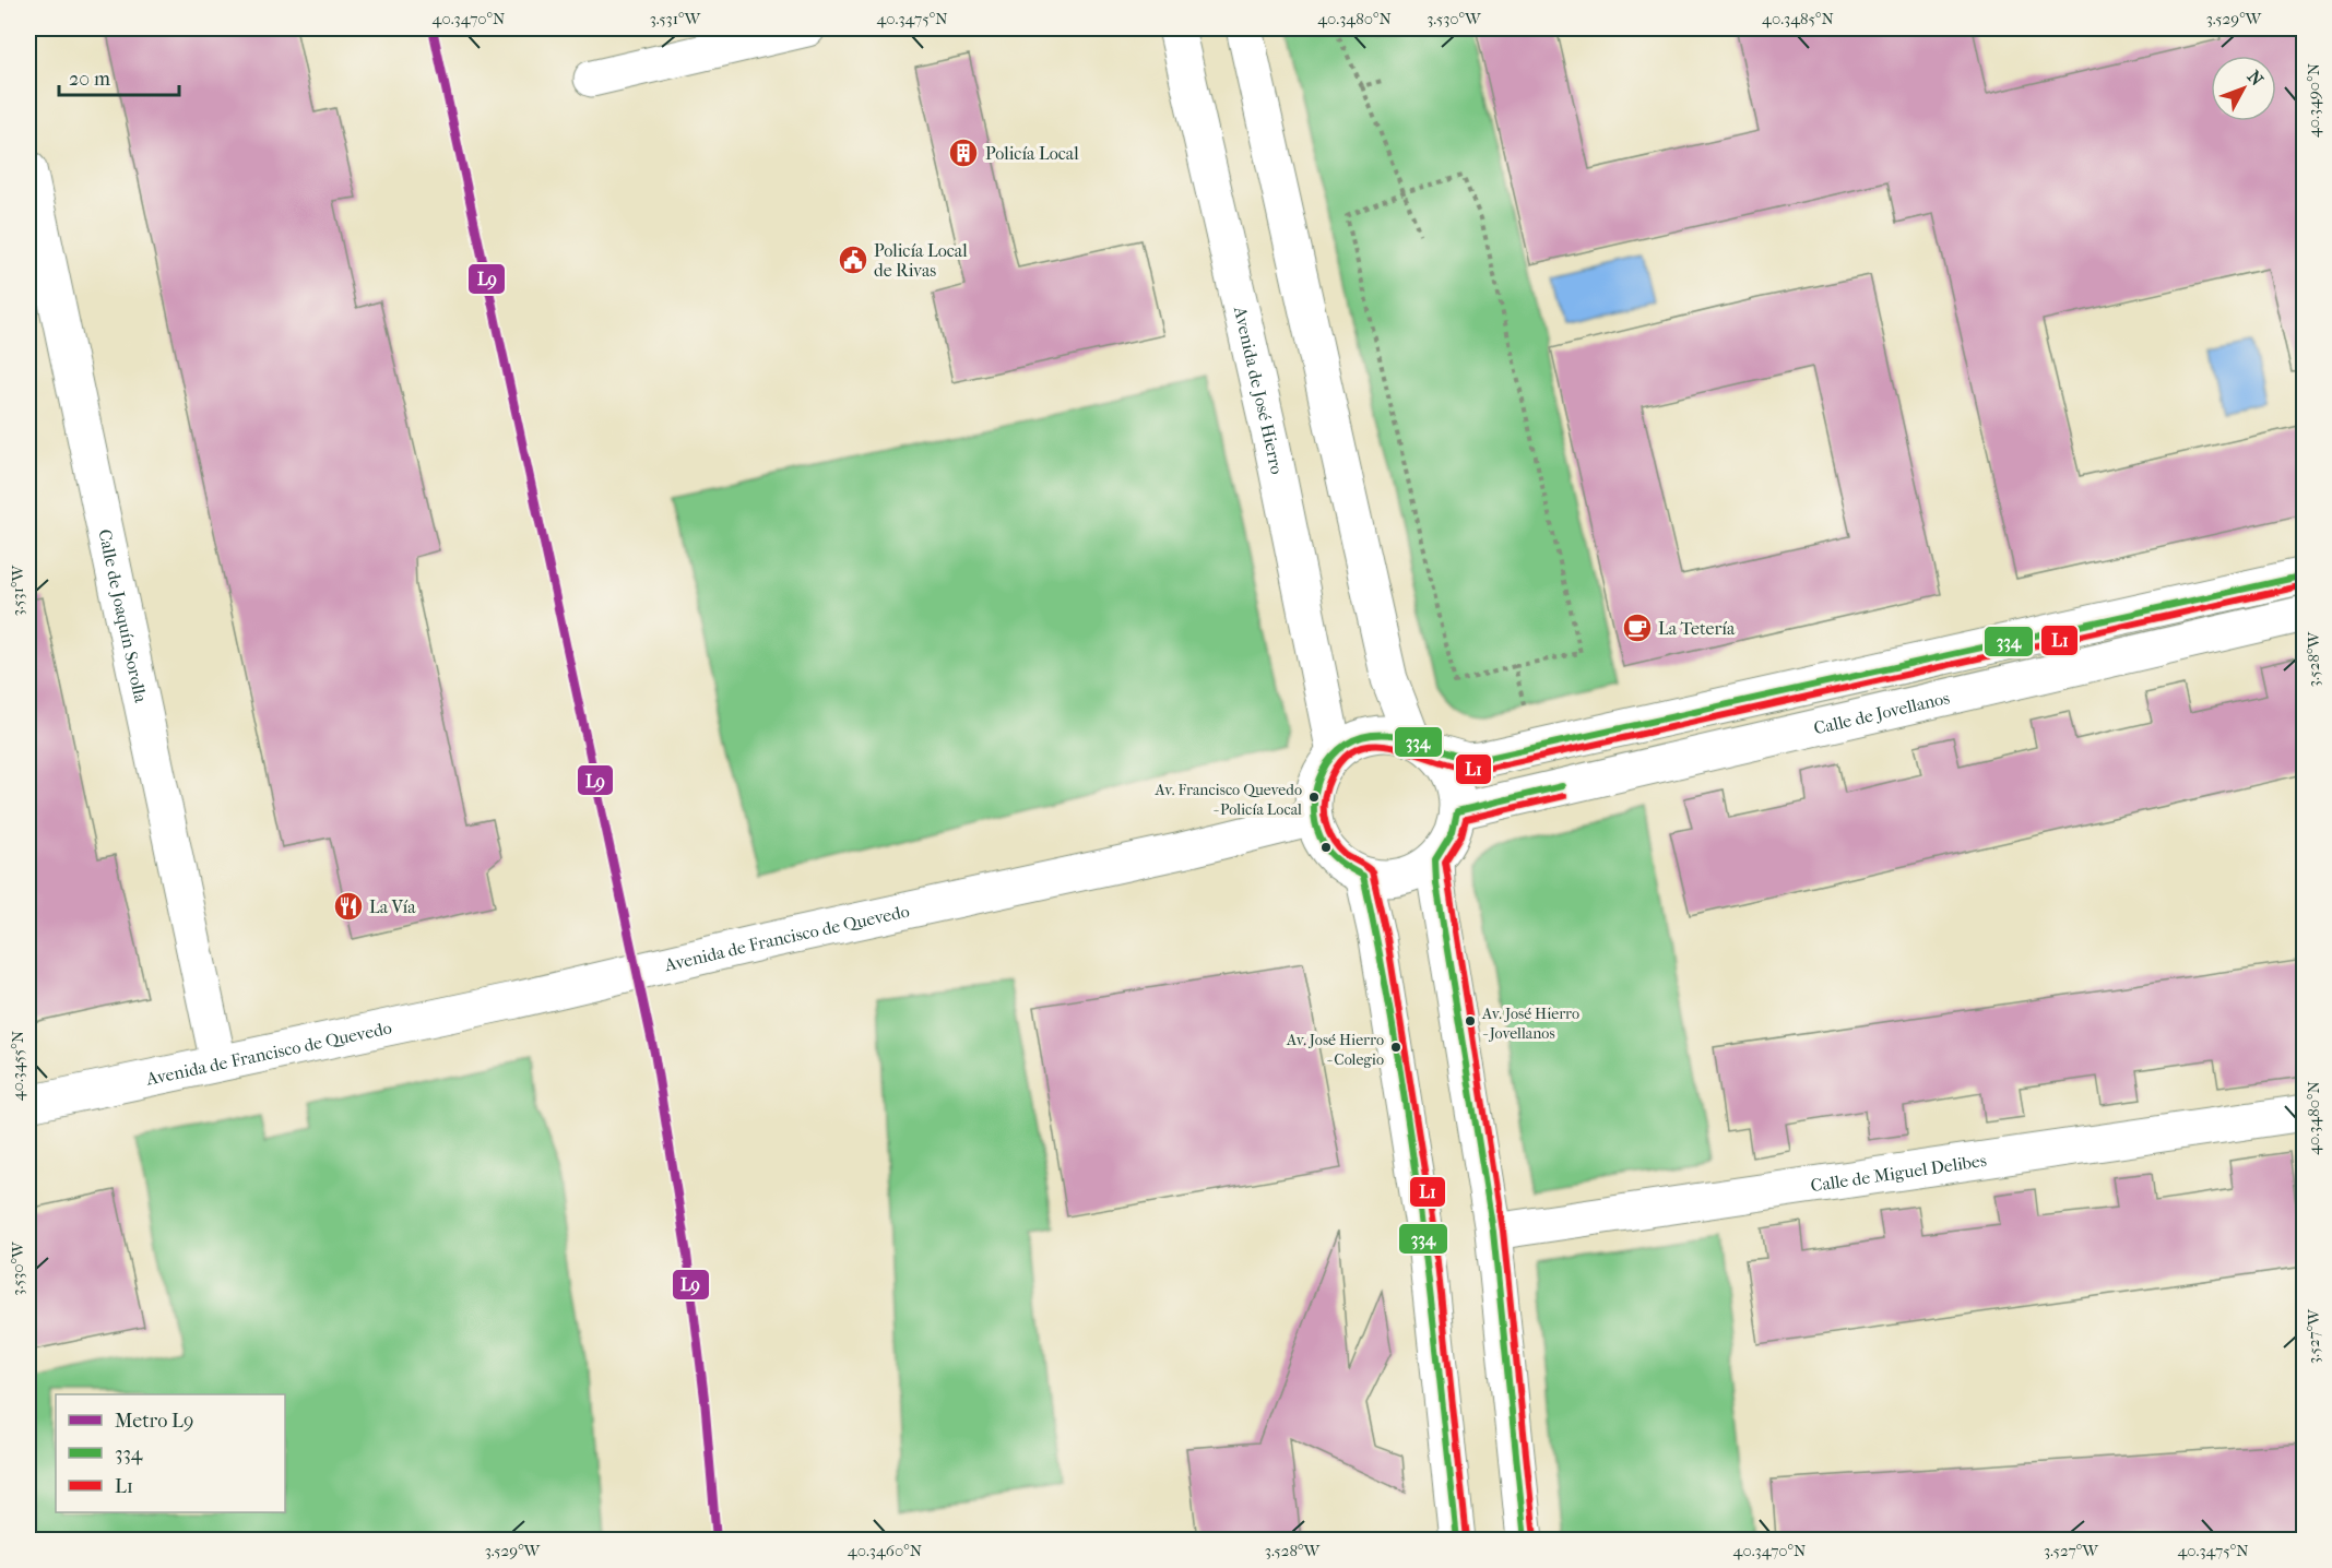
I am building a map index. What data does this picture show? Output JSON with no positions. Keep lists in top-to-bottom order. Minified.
{"streets":{"street":["Avenida de José Hierro","Calle de Joaquín Sorolla","Calle de Jovellanos","Avenida de Francisco de Quevedo","Calle de Miguel Delibes"]},"crossings":[["Avenida de José Hierro","Calle de Jovellanos"],["Avenida de José Hierro","Avenida de Francisco de Quevedo"],["Calle de Joaquín Sorolla","Avenida de Francisco de Quevedo"],["Calle de Jovellanos","Avenida de Francisco de Quevedo"]],"places":{"building":["Policía Local"],"public building":["Policía Local de Rivas"],"cafe":["La Tetería"],"other":["Av. Francisco Quevedo - Policía Local","Av. José Hierro - Jovellanos","Av. José Hierro - Colegio"],"restaurant":["La Vía"]},"lines":["metro line L9","transit line 334","transit line L1"],"legend":["Metro L9","334","L1"],"scale_bar":"20 m","north":"top right","coordinates":["40.3470°N","3.531°W","40.3475°N","40.3480°N","3.530°W","40.3485°N","3.529°W","40.3490°N","3.528°W","40.3455°N","3.527°W","40.3460°N"]}
